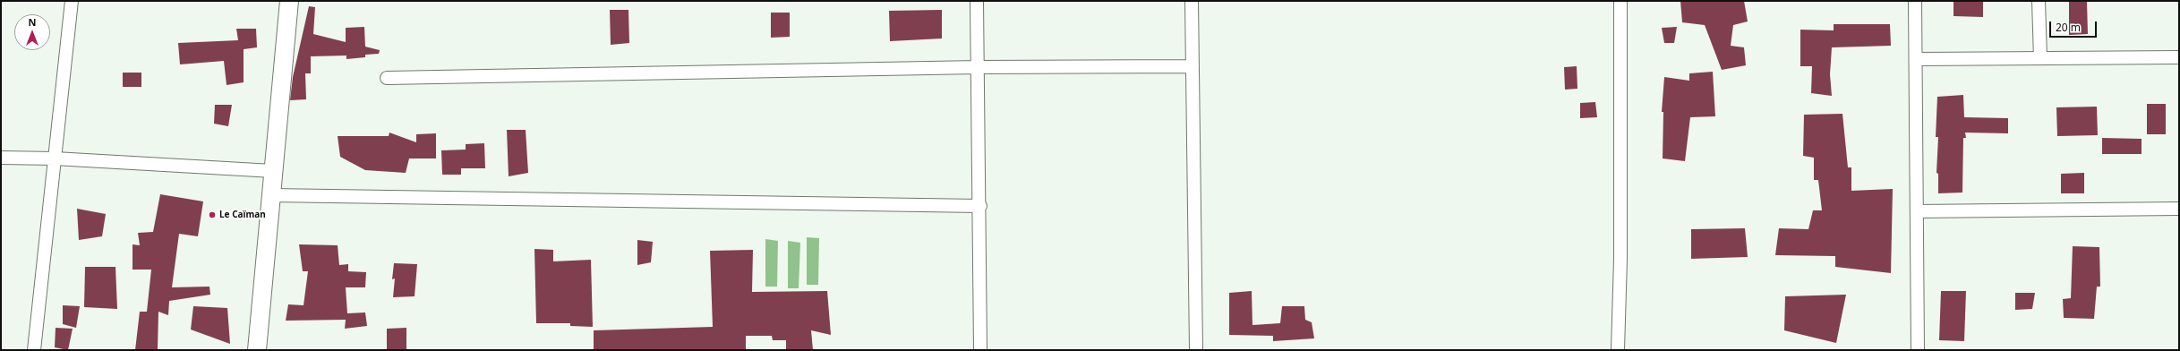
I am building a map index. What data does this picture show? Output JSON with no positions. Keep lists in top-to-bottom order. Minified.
{"places":["Le Caïman"],"scale_bar":"20 m","north":"top"}
